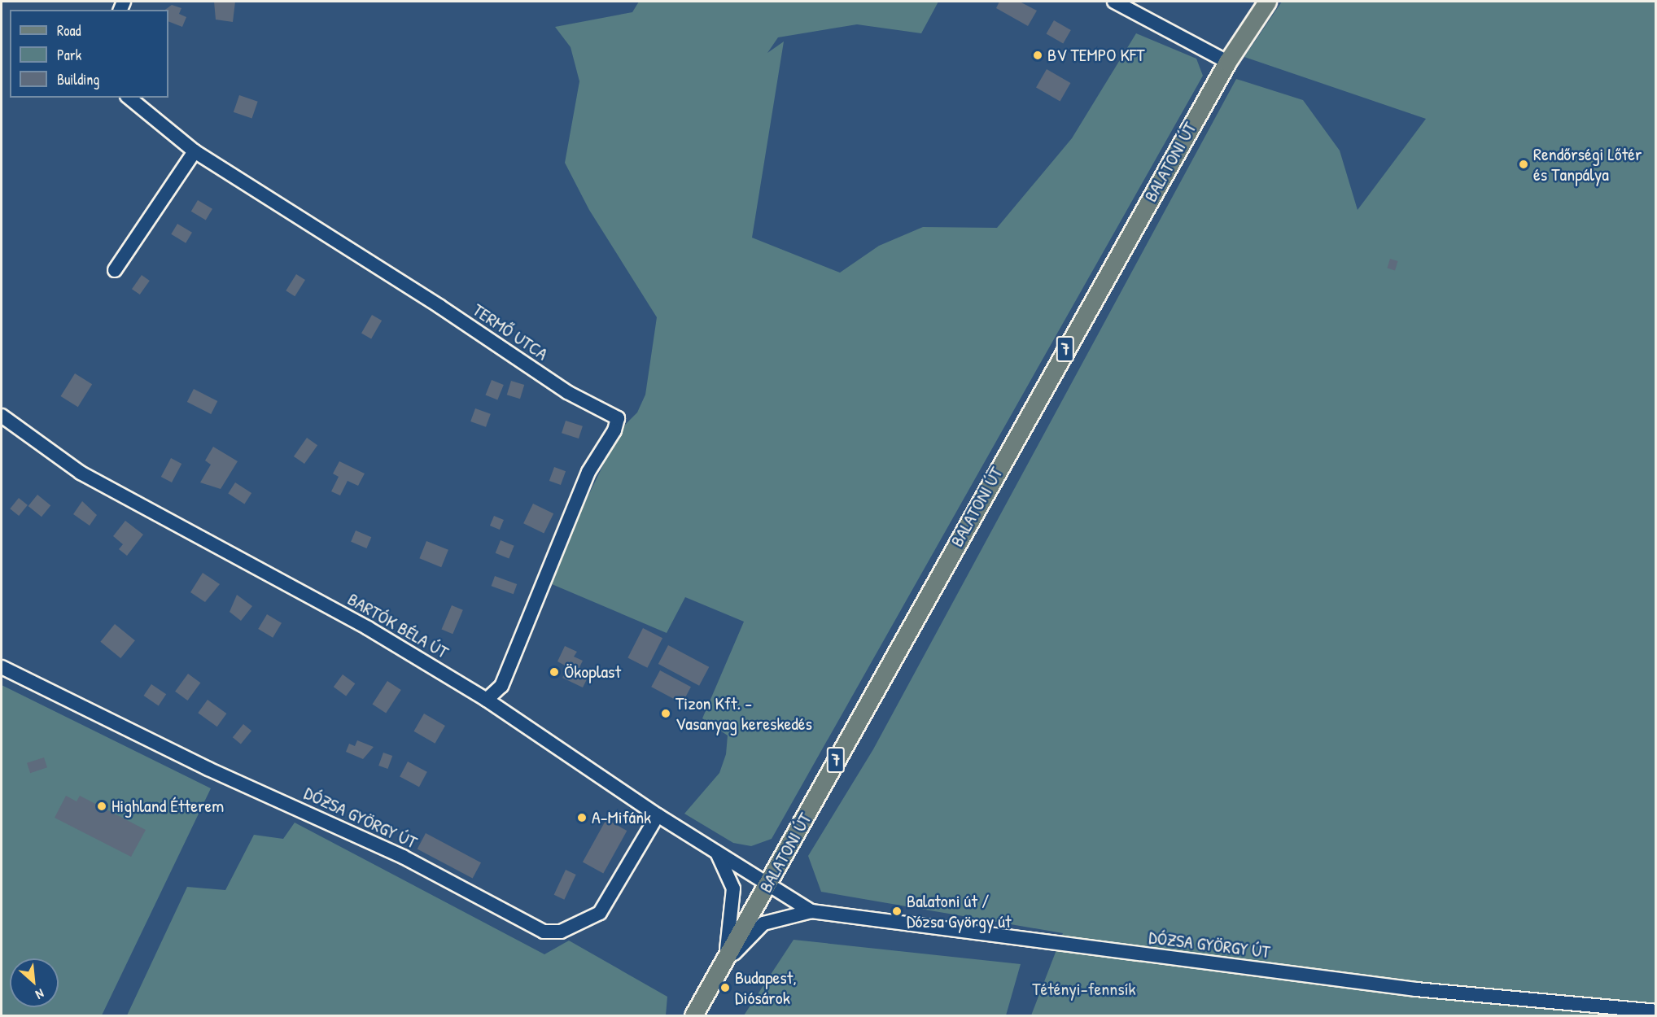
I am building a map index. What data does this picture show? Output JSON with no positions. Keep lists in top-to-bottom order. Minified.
{"streets":{"main road":["BALATONI ÚT","7"],"street":["TERMŐ UTCA","BARTÓK BÉLA ÚT","DÓZSA GYÖRGY ÚT"]},"crossings":[["BALATONI ÚT","BARTÓK BÉLA ÚT"],["BALATONI ÚT","DÓZSA GYÖRGY ÚT"],["TERMŐ UTCA","BARTÓK BÉLA ÚT"],["BARTÓK BÉLA ÚT","DÓZSA GYÖRGY ÚT"]],"parks":["Tétényi-fennsík"],"places":["BV TEMPO KFT","Rendőrségi Lőtér és Tanpálya","Ökoplast","Tizon Kft. - Vasanyag kereskedés","Highland Étterem","A-Mifánk","Balatoni út / Dózsa György út","Budapest, Diósárok"],"legend":["Road","Park","Building"],"north":"bottom right"}
